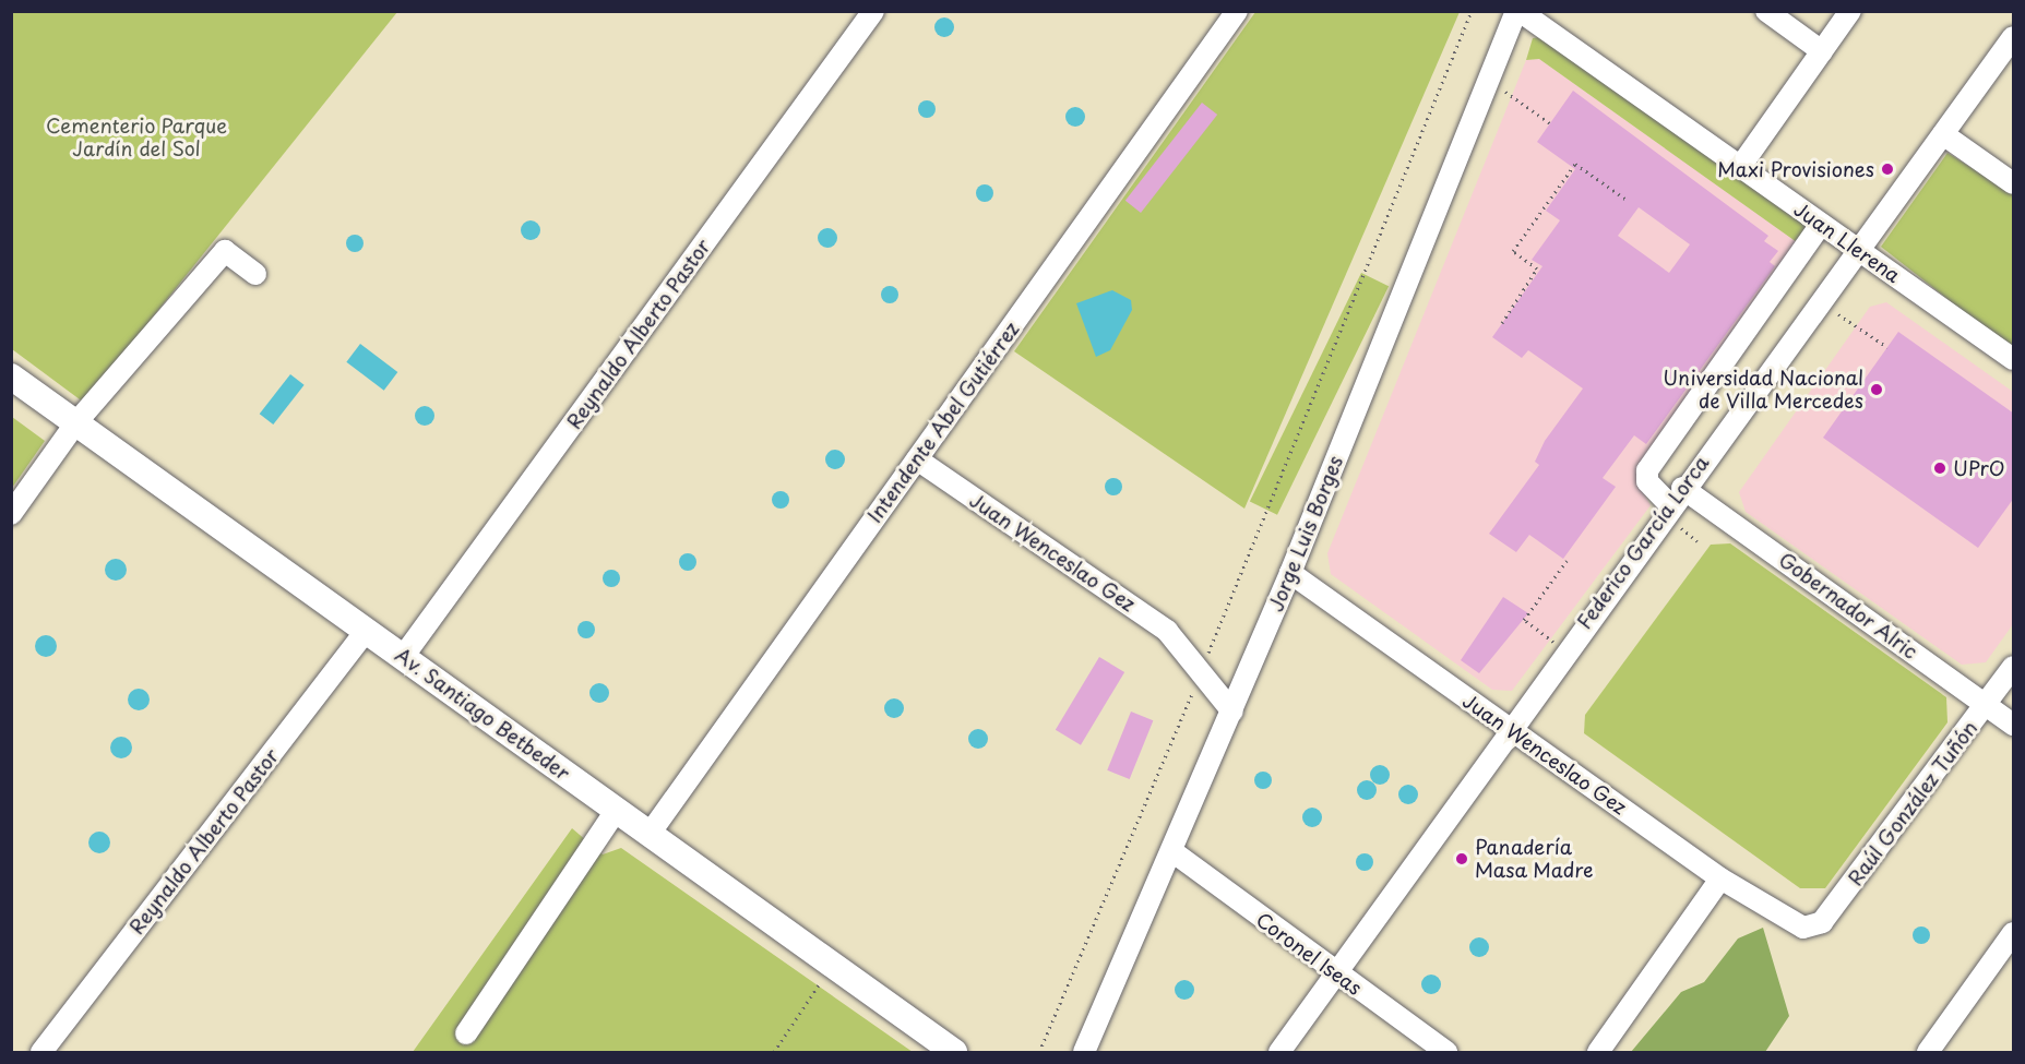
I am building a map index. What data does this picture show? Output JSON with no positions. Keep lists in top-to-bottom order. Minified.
{"streets":{"main road":["Av. Santiago Betbeder"],"street":["Juan Llerena","Reynaldo Alberto Pastor","Intendente Abel Gutiérrez","Jorge Luis Borges","Federico García Lorca","Juan Wenceslao Gez","Gobernador Alric","Raúl González Tuñón","Coronel Iseas"]},"crossings":[["Juan Llerena","Jorge Luis Borges"],["Juan Llerena","Federico García Lorca"],["Reynaldo Alberto Pastor","Av. Santiago Betbeder"],["Intendente Abel Gutiérrez","Juan Wenceslao Gez"],["Intendente Abel Gutiérrez","Av. Santiago Betbeder"],["Jorge Luis Borges","Juan Wenceslao Gez"],["Jorge Luis Borges","Coronel Iseas"],["Federico García Lorca","Juan Wenceslao Gez"],["Federico García Lorca","Gobernador Alric"],["Federico García Lorca","Coronel Iseas"],["Juan Wenceslao Gez","Raúl González Tuñón"],["Gobernador Alric","Raúl González Tuñón"]],"parks":["Cementerio Parque Jardín del Sol"],"places":["Maxi Provisiones","Universidad Nacional de Villa Mercedes","UPrO","Panadería Masa Madre"]}
